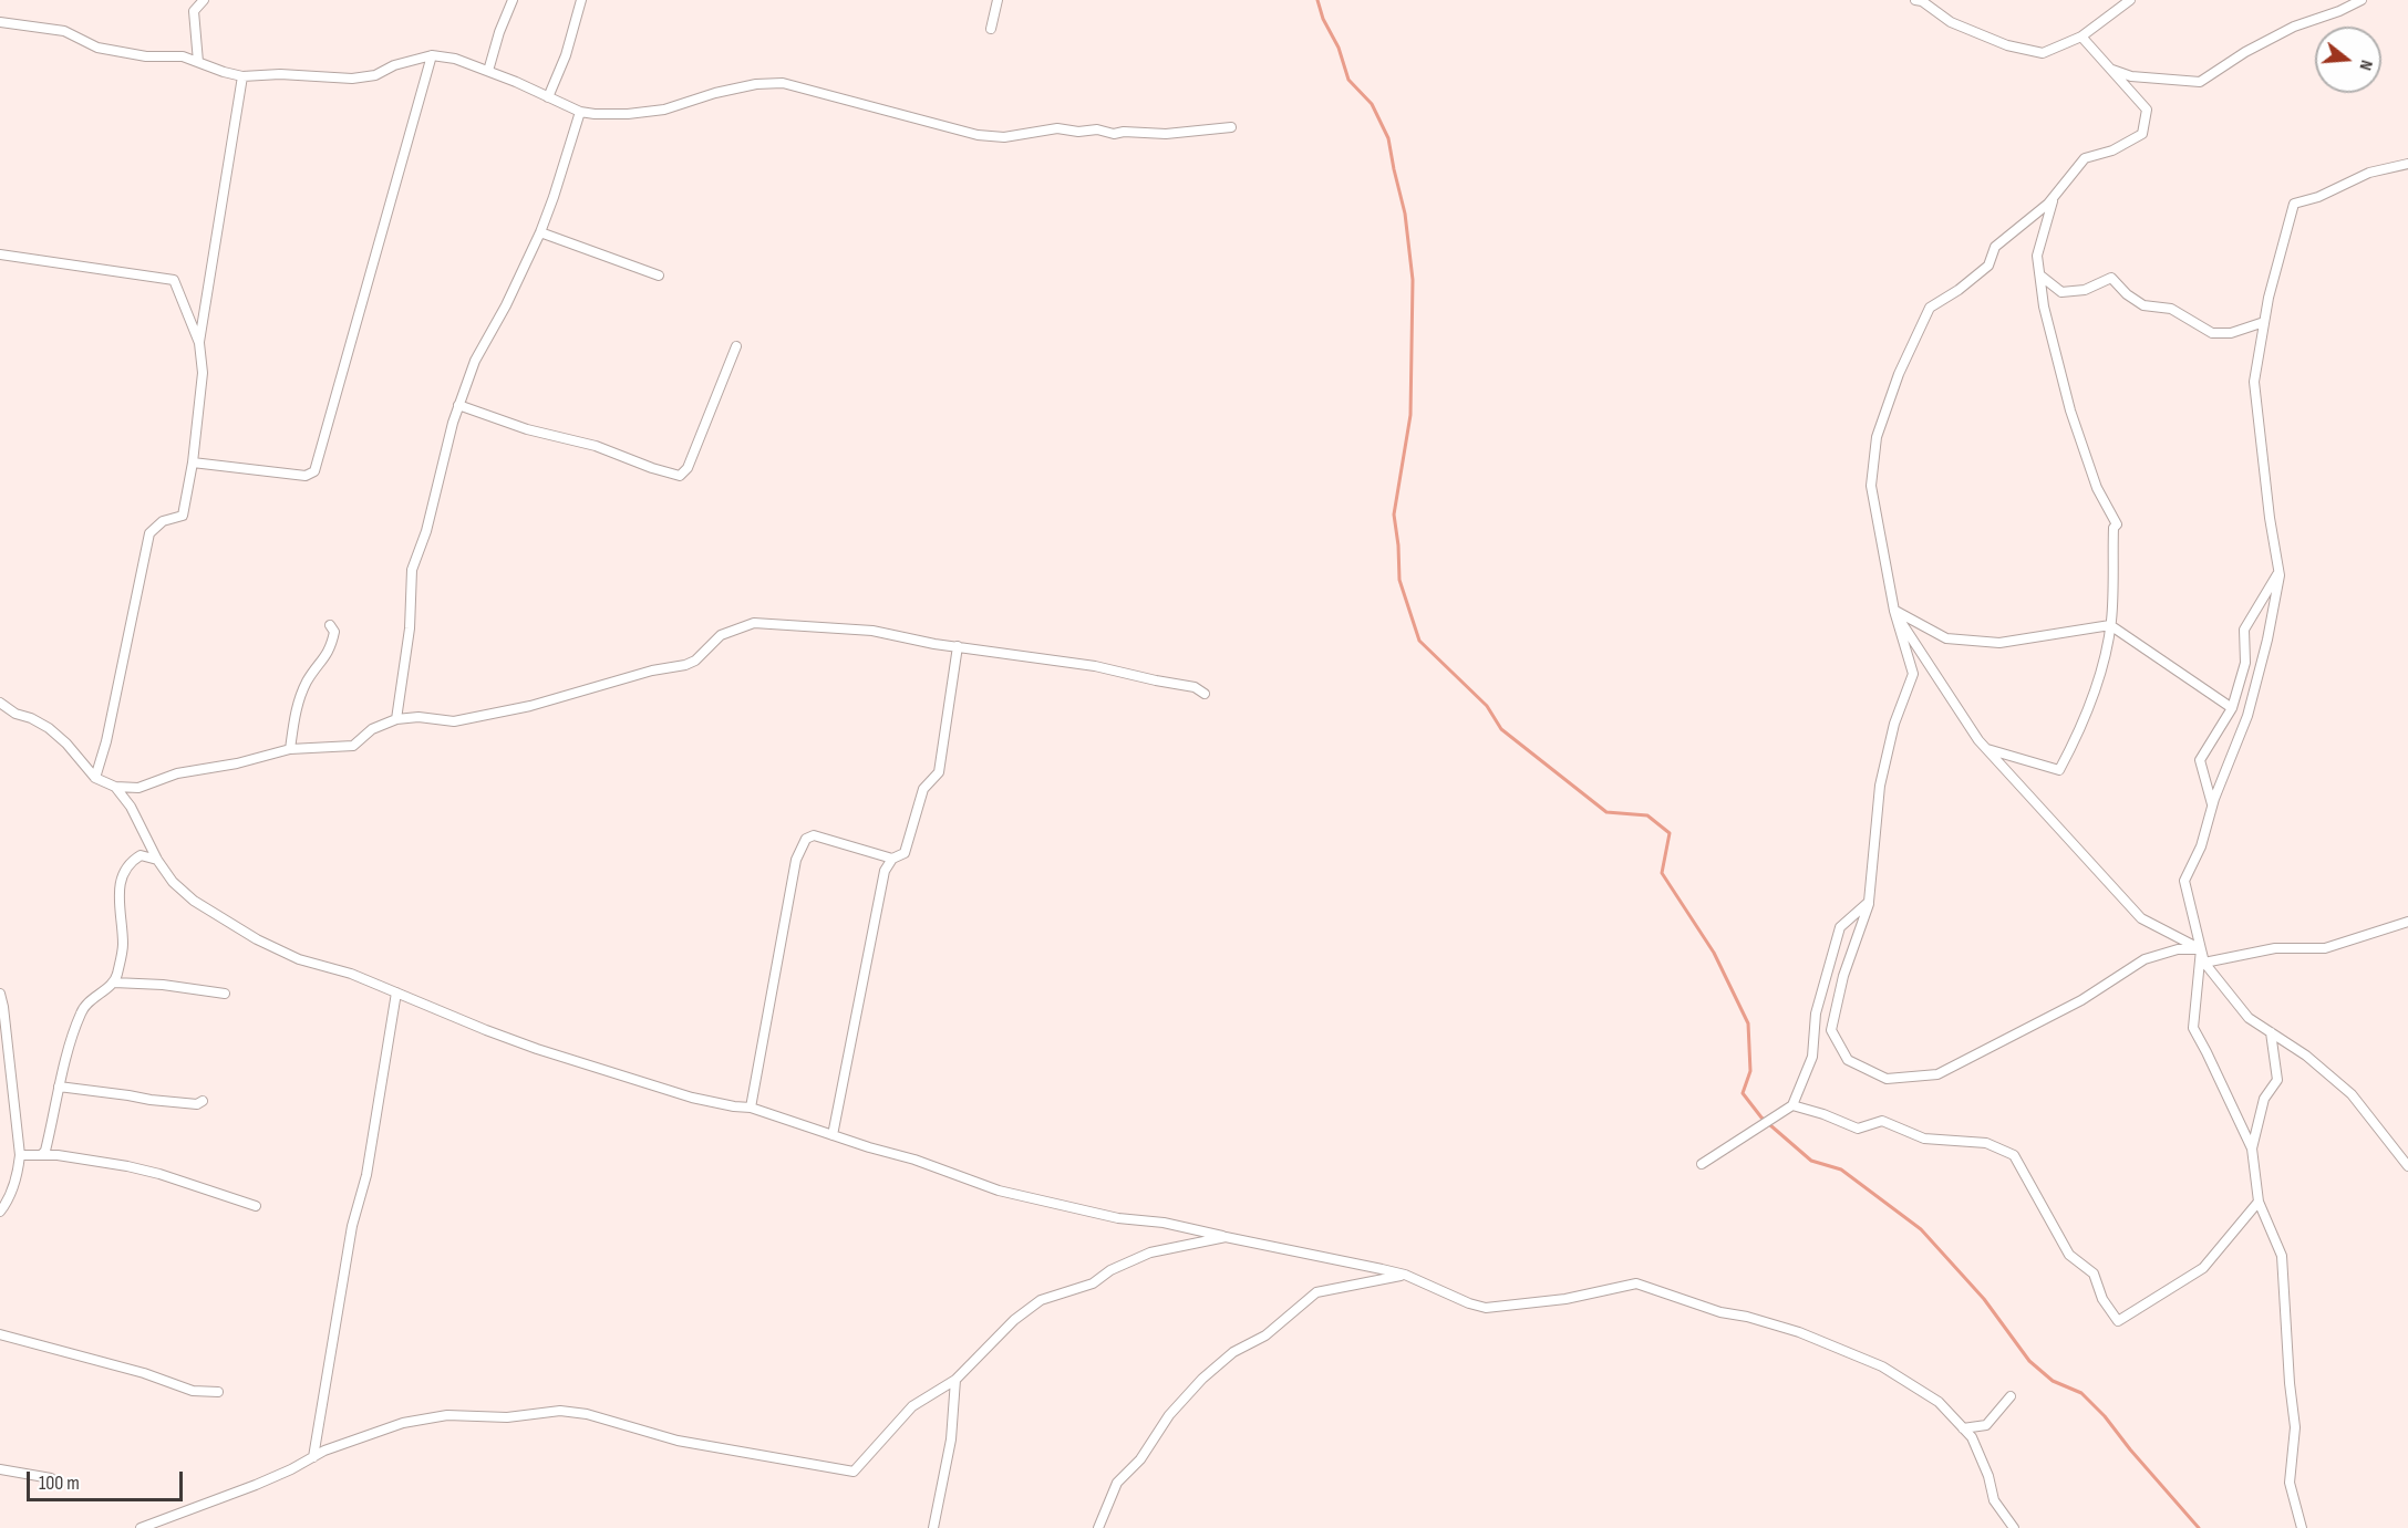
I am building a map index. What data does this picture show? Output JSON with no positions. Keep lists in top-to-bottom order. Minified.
{"scale_bar":"100 m","north":"right"}
